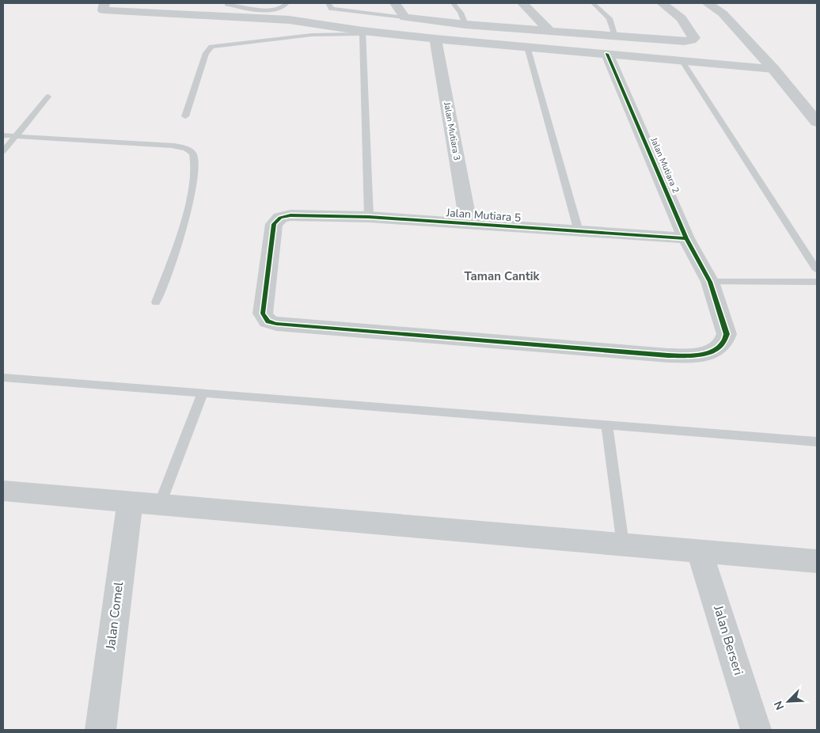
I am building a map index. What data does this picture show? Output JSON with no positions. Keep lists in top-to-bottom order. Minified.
{"streets":{"street":["Jalan Mutiara 3","Jalan Mutiara 2","Jalan Mutiara 5","Jalan Comel","Jalan Berseri"]},"crossings":[["Jalan Mutiara 3","Jalan Mutiara 5"],["Jalan Mutiara 2","Jalan Mutiara 5"]],"districts":["Taman Cantik"],"north":"bottom left"}
